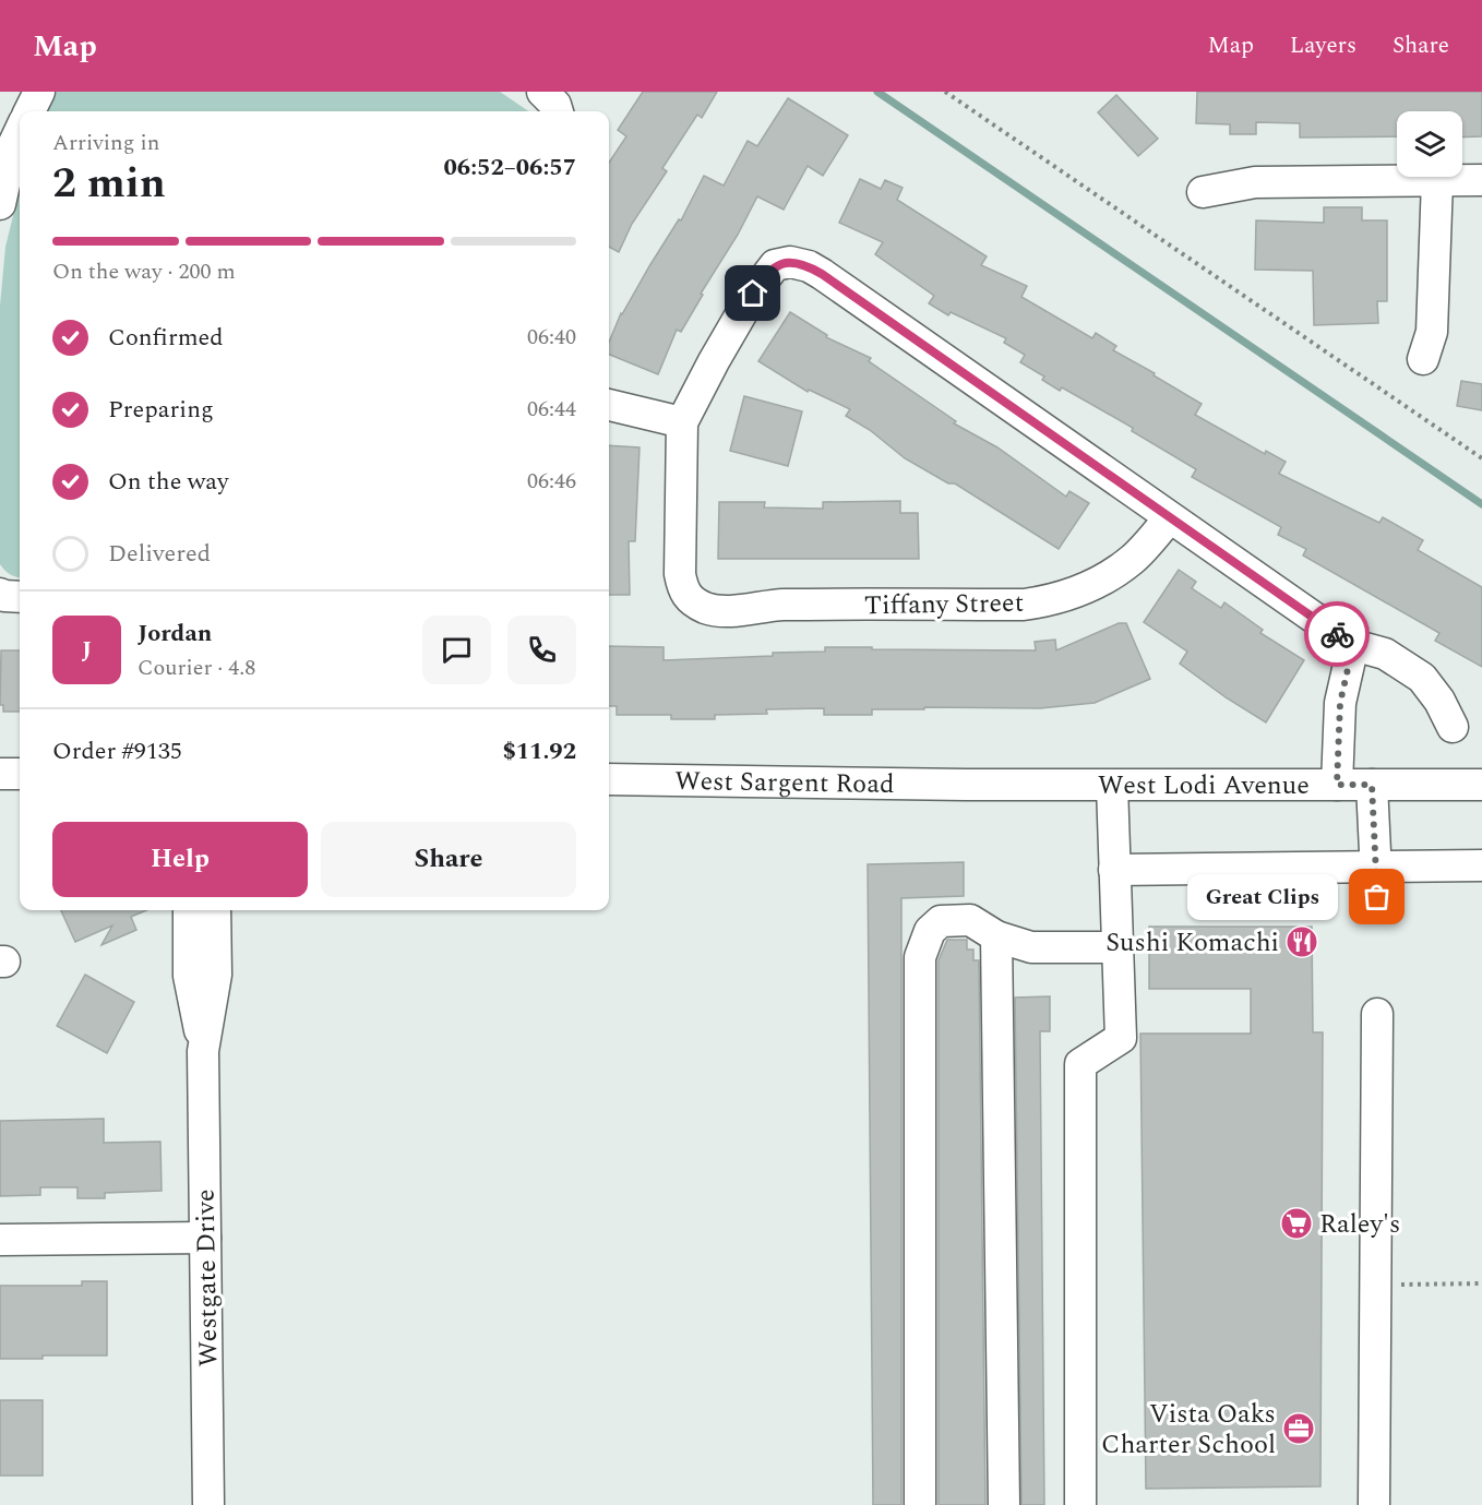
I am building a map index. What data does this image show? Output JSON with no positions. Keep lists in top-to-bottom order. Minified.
{"streets":{"street":["Tiffany Street","West Sargent Road","West Lodi Avenue","Westgate Drive"]},"crossings":[["West Sargent Road","West Lodi Avenue"]],"places":{"other":["Great Clips"],"restaurant":["Sushi Komachi"],"supermarket":["Raley's"],"office":["Vista Oaks Charter School"]},"page":{"header":"Map","nav":["Map","Layers","Share"],"heading":["2 min","Arriving in","06:52–06:57"],"panel":["Jordan","Courier · 4.8","Order #9135","$11.92"],"bar":"On the way · 200 m","list":[["Confirmed","06:40"],["Preparing","06:44"],["On the way","06:46"],"Delivered"],"round":"J","buttons":["Help","Share"],"bubble":"Great Clips"}}
